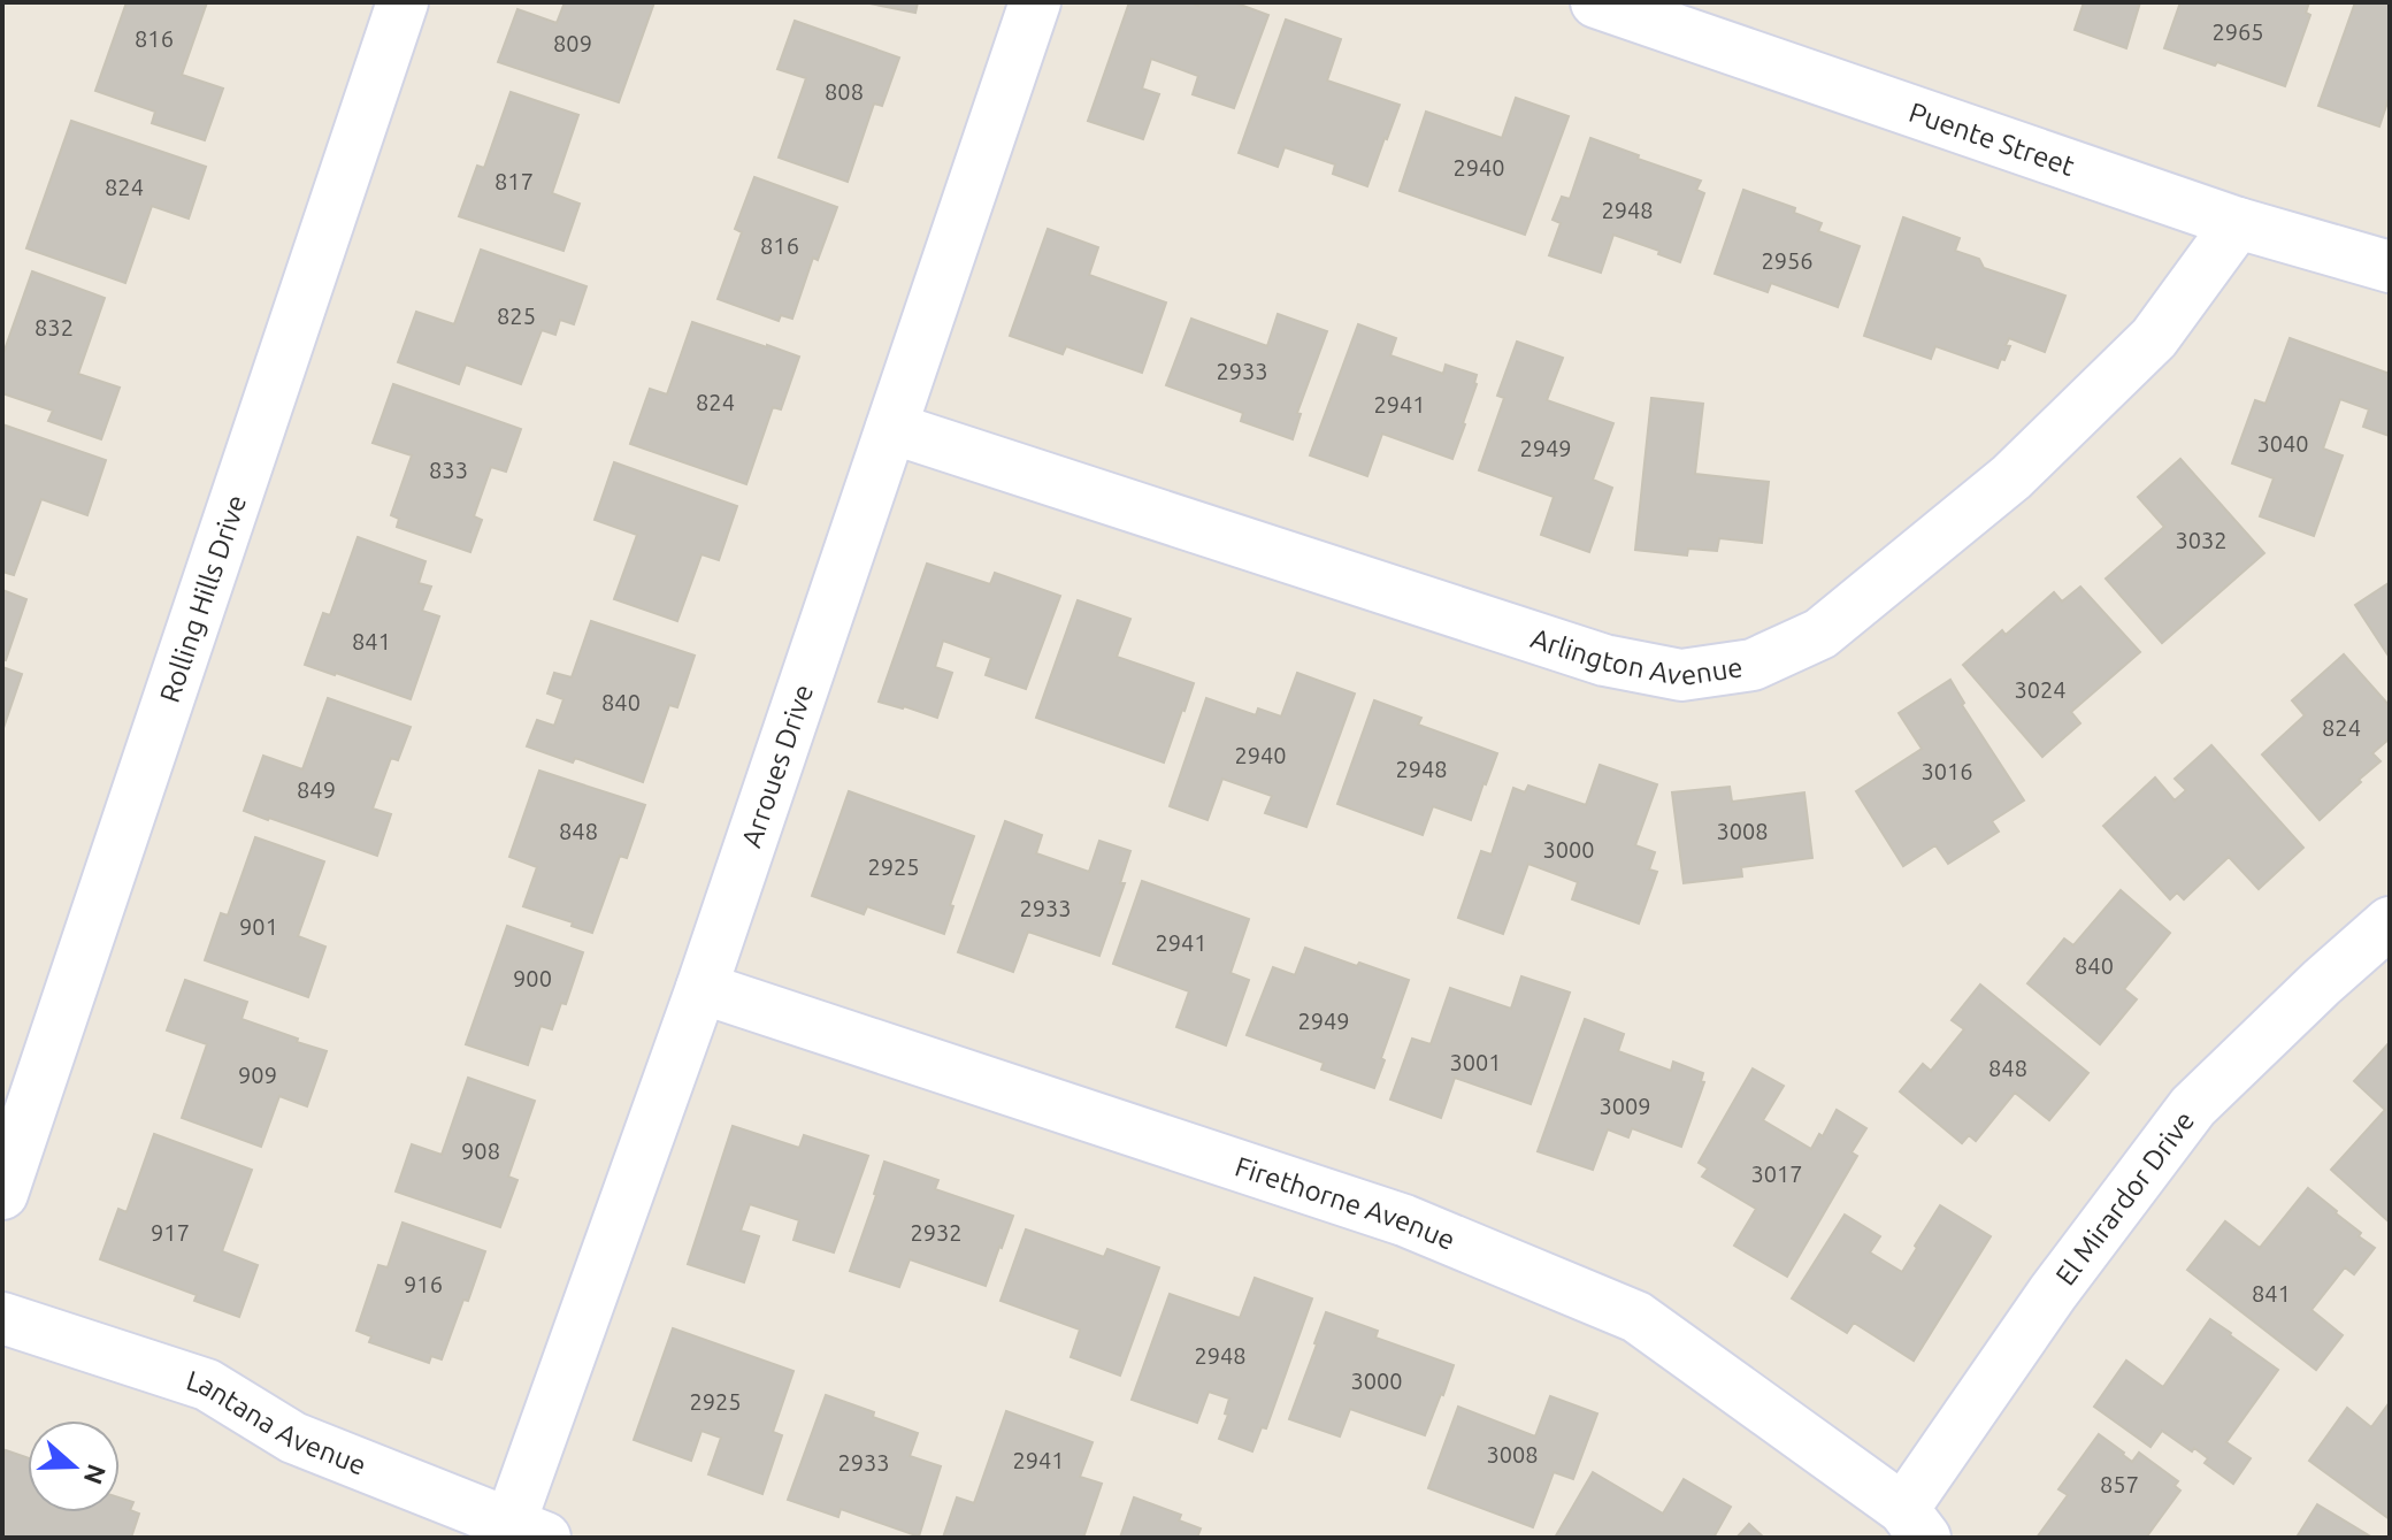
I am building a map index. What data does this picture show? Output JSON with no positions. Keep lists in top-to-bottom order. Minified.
{"streets":{"street":["Puente Street","Rolling Hills Drive","Arlington Avenue","Arroues Drive","El Mirardor Drive","Firethorne Avenue","Lantana Avenue"]},"crossings":[["Puente Street","Arlington Avenue"],["Arlington Avenue","Arroues Drive"],["Arroues Drive","Firethorne Avenue"],["Arroues Drive","Lantana Avenue"],["El Mirardor Drive","Firethorne Avenue"]],"house_numbers":["2965","816","809","808","2940","817","824","2948","816","2956","825","832","2933","824","2941","3040","2949","833","3032","841","3024","840","824","2940","2948","3016","849","848","3008","3000","2925","2933","901","2941","840","900","2949","3001","848","909","3009","908","3017","917","2932","916","841","2948","3000","2925","3008","2941","2933","857"],"north":"right"}
